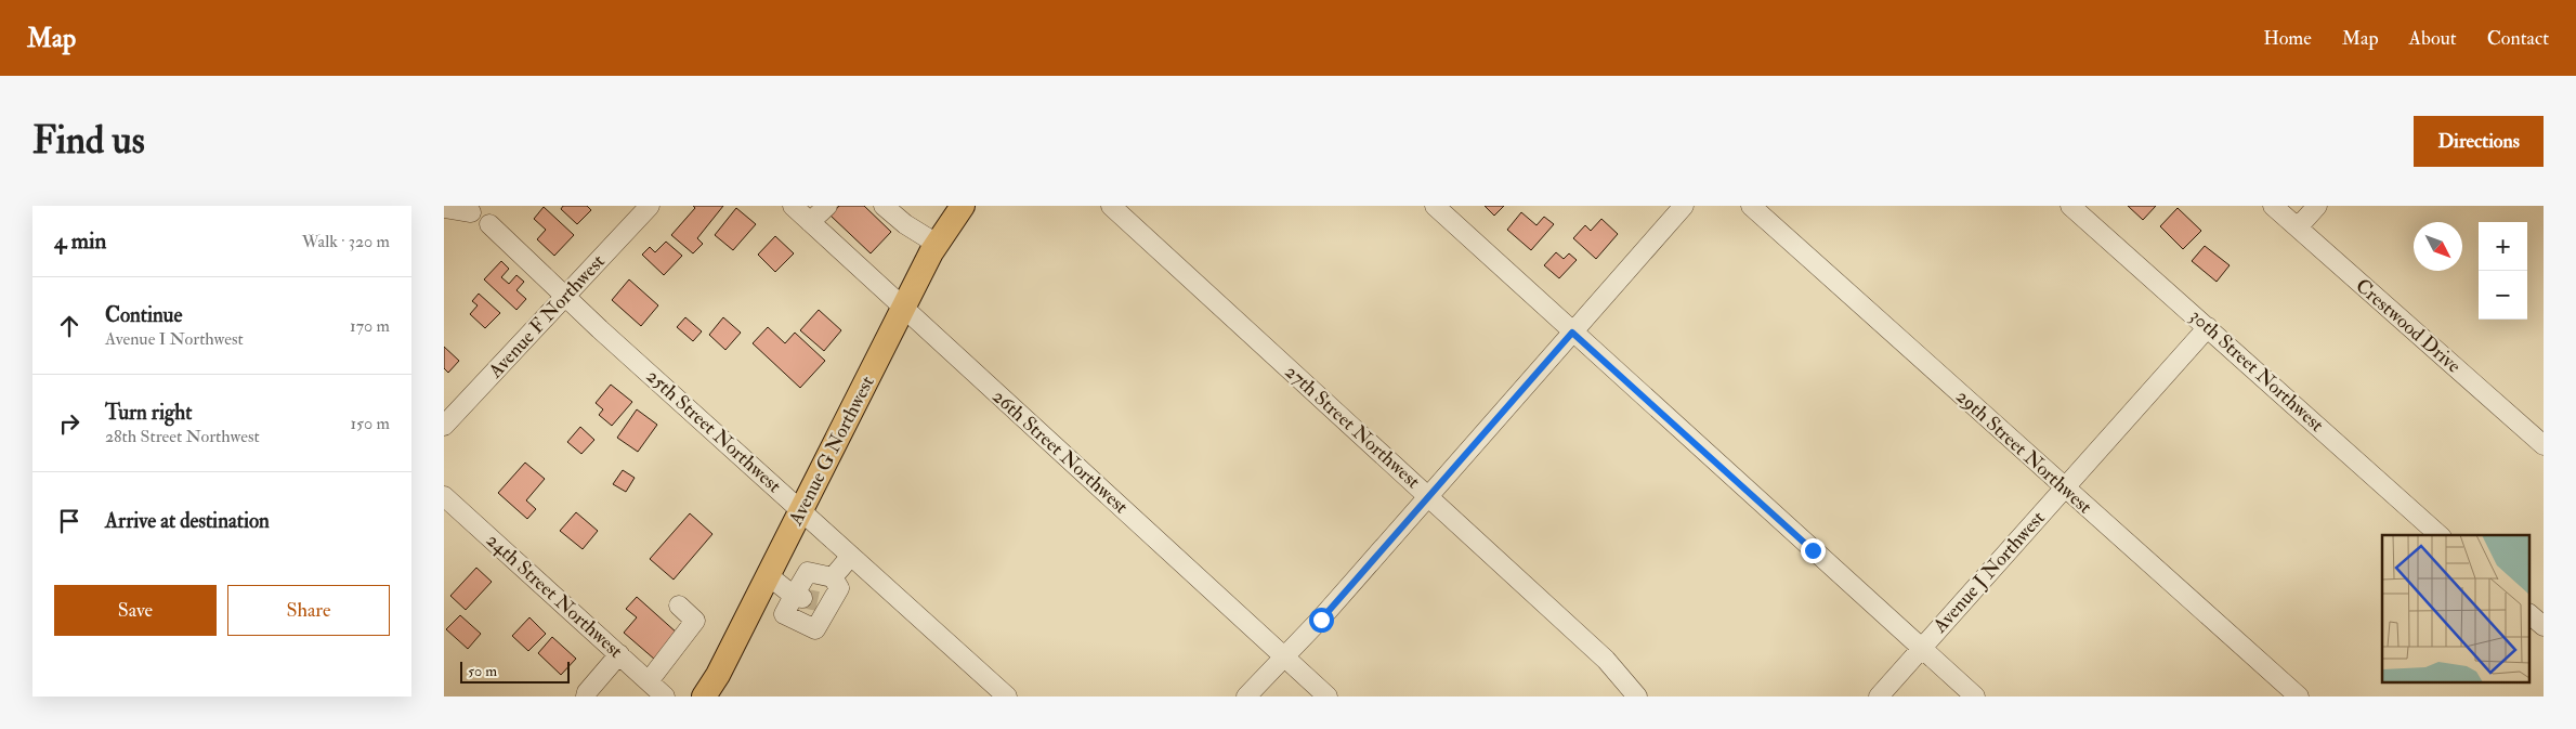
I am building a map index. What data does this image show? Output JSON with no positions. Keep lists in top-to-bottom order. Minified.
{"streets":{"main road":["Avenue G Northwest"],"street":["Avenue F Northwest","Crestwood Drive","30th Street Northwest","27th Street Northwest","25th Street Northwest","26th Street Northwest","29th Street Northwest","Avenue J Northwest","24th Street Northwest"]},"crossings":[["Avenue F Northwest","25th Street Northwest"],["30th Street Northwest","Avenue J Northwest"],["25th Street Northwest","Avenue G Northwest"],["Avenue G Northwest","26th Street Northwest"],["29th Street Northwest","Avenue J Northwest"]],"scale_bar":"50 m","north":"bottom right","page":{"header":"Map","nav":["Home","Map","About","Contact"],"buttons":["Directions",["Save","Share"]],"title":"Find us","heading":["4 min","Walk · 320 m"],"map_buttons":["+","−"],"list":[["Continue","Avenue I Northwest","170 m"],["Turn right","28th Street Northwest","150 m"],"Arrive at destination"],"scale":"50 m"}}
